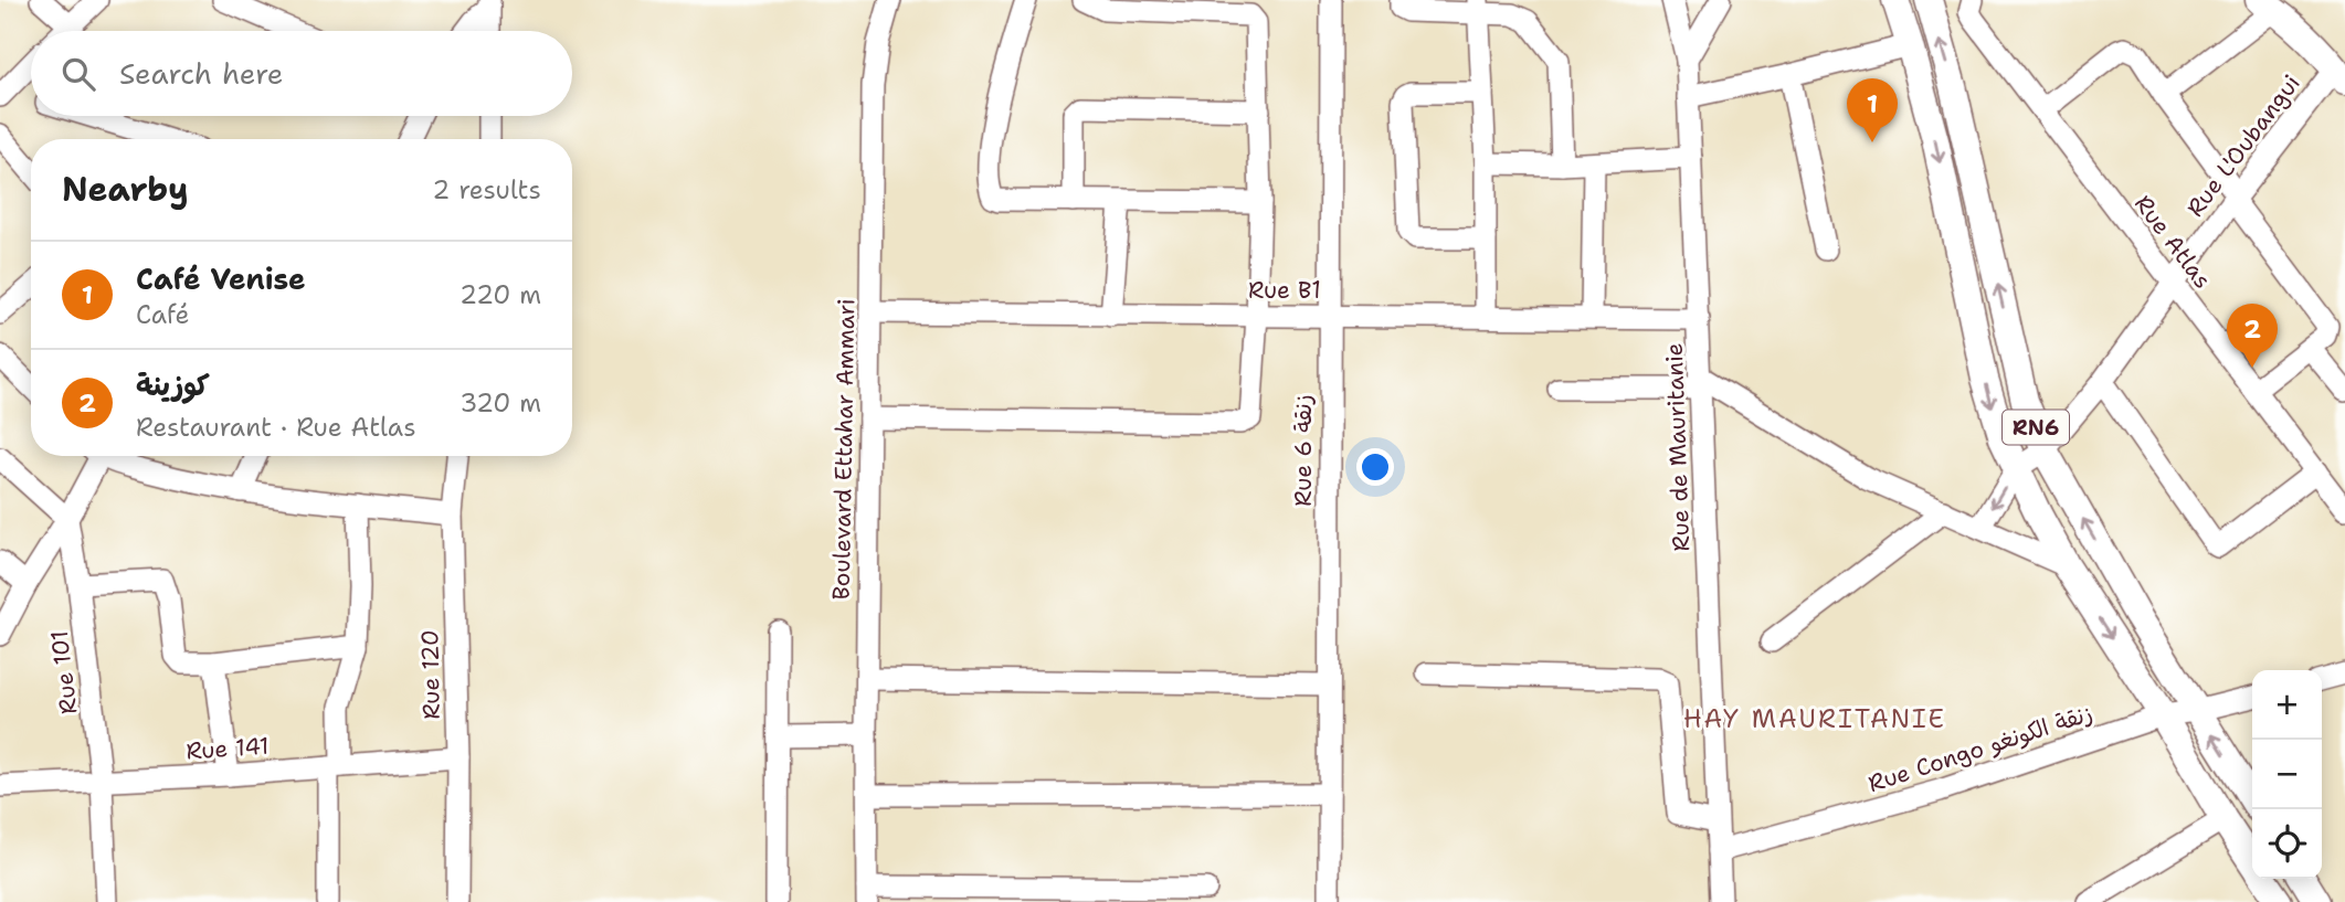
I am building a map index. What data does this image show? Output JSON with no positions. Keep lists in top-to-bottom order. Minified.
{"streets":{"main road":["RN6"],"street":["Rue L'Oubangui","Rue Atlas","Rue B1","Rue de Mauritanie","Boulevard Ettahar Ammari","Rue 6 زنقة","Rue 101","Rue 120","Rue 141","Rue Congo زنقة الكونغو"]},"crossings":[["Rue L'Oubangui","Rue Atlas"],["Rue L'Oubangui","RN6"],["Rue B1","Rue de Mauritanie"],["Rue B1","Boulevard Ettahar Ammari"],["Rue B1","Rue 6 زنقة"],["RN6","Rue Congo زنقة الكونغو"],["Rue de Mauritanie","Rue Congo زنقة الكونغو"],["Rue 101","Rue 141"],["Rue 120","Rue 141"]],"districts":["HAY MAURITANIE"],"page":{"search":"Search here","pins":["1","2"],"heading":["Nearby","2 results"],"list":[{"mark":"1","name":"Café Venise","note":"Café","value":"220 m"},{"mark":"2","name":"كوزينة","note":"Restaurant · Rue Atlas","value":"320 m"}],"map_buttons":["+","−"]}}
